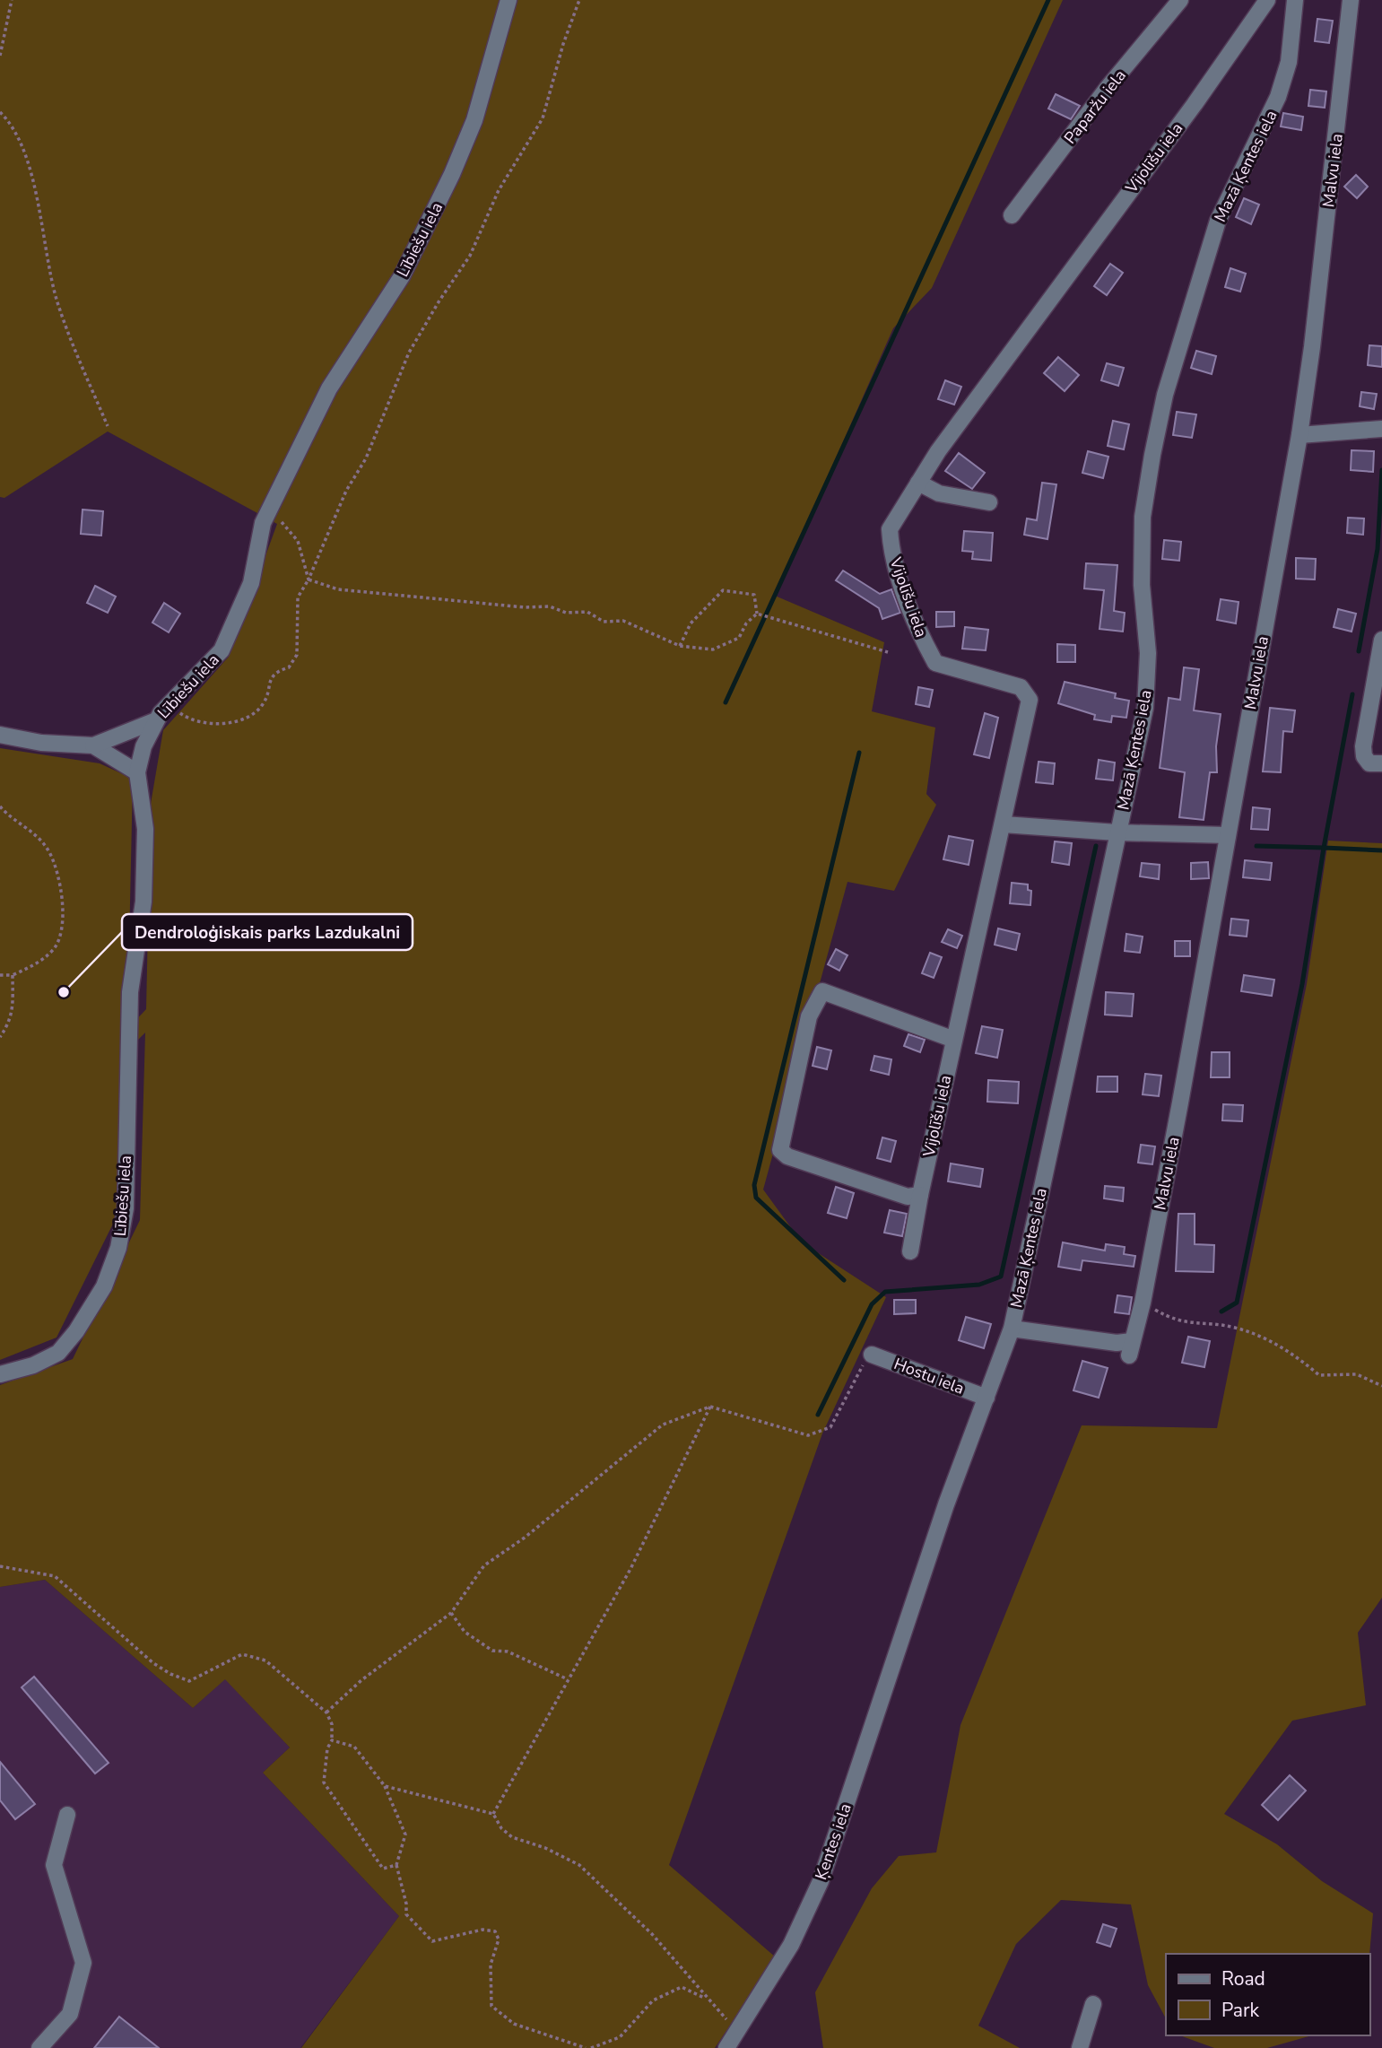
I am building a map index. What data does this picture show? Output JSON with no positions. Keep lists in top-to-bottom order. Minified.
{"streets":{"street":["Paparžu iela","Vijolīšu iela","Mazā Ķentes iela","Malvu iela","Lībiešu iela","Hostu iela","Ķentes iela"]},"crossings":[["Mazā Ķentes iela","Malvu iela"],["Mazā Ķentes iela","Hostu iela"],["Mazā Ķentes iela","Ķentes iela"]],"places":["Dendroloģiskais parks Lazdukalni"],"legend":["Road","Park"]}
